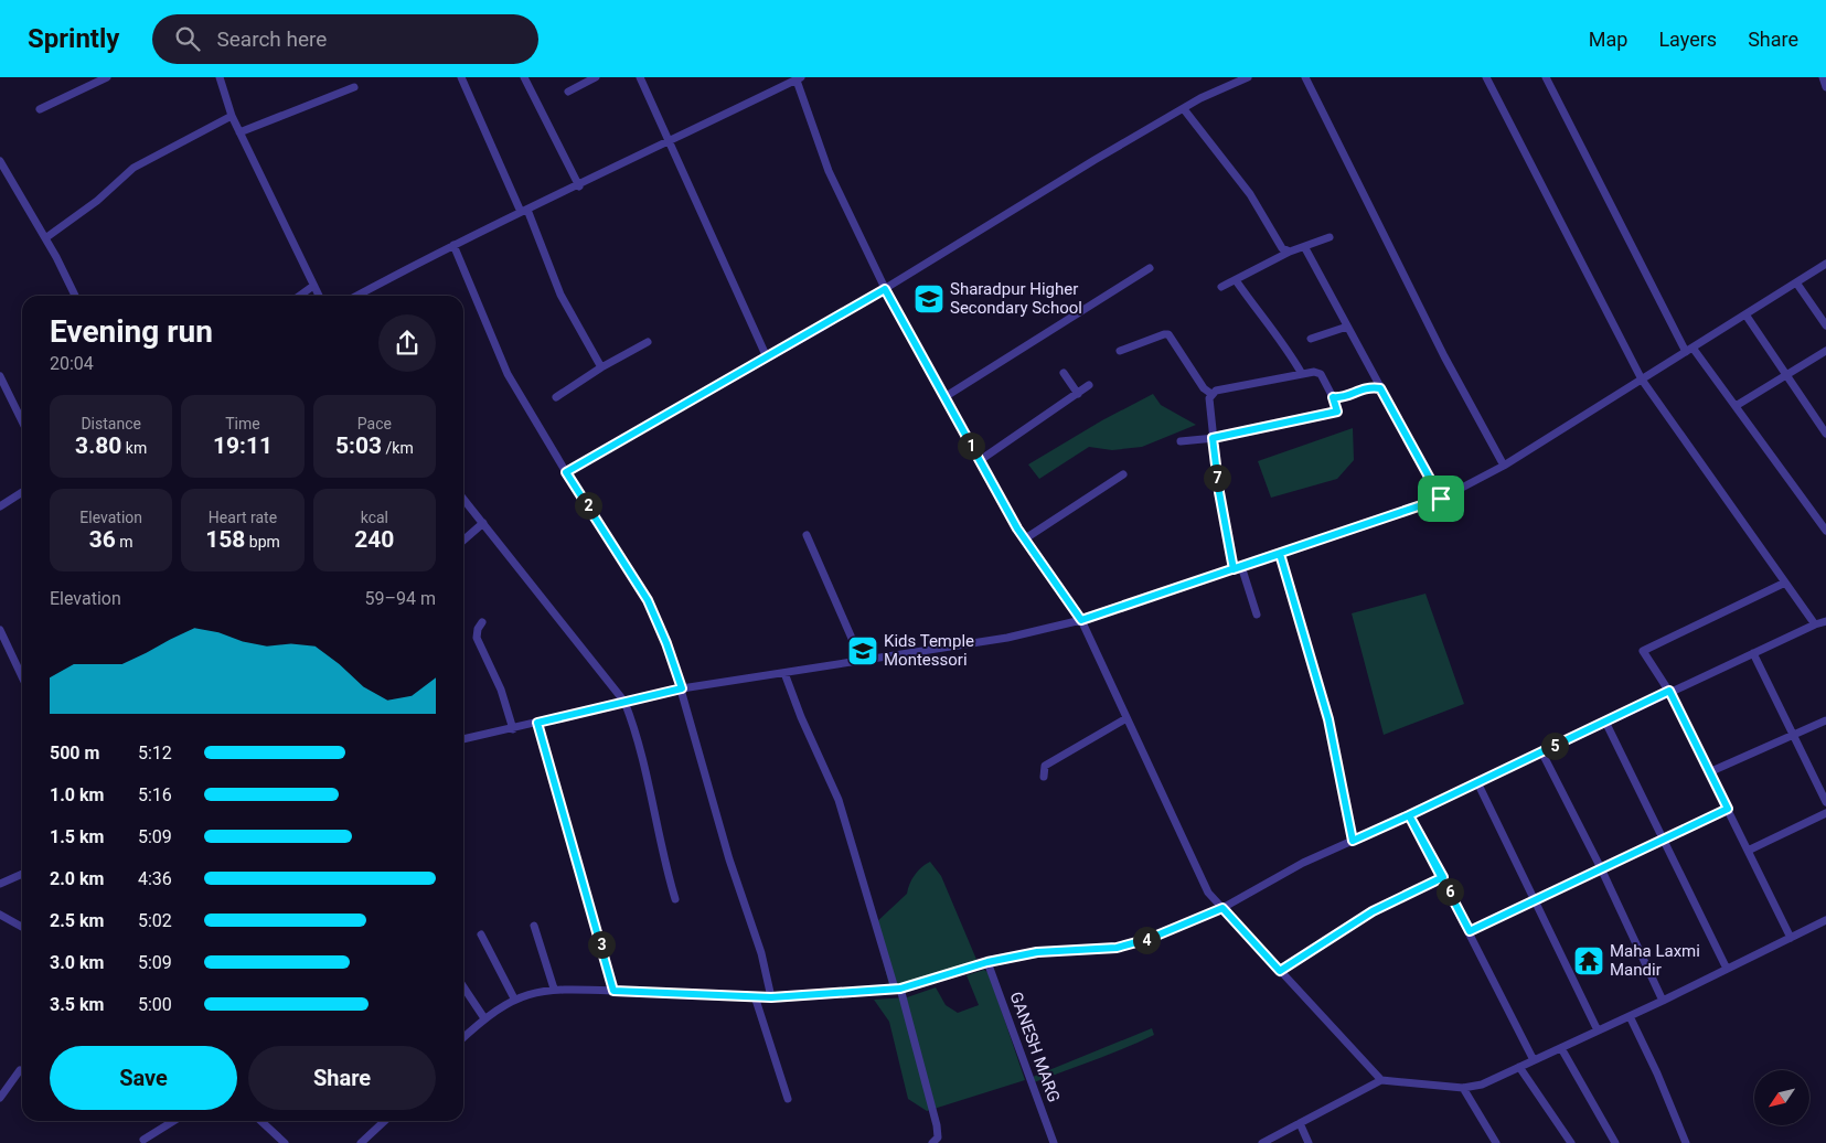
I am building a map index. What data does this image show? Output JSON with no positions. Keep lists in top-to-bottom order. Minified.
{"streets":{"street":["GANESH MARG"]},"places":{"school or university":["Sharadpur Higher Secondary School","Kids Temple Montessori"],"temple":["Maha Laxmi Mandir"]},"north":"bottom left","page":{"header":"Sprintly","search":"Search here","nav":["Map","Layers","Share"],"heading":["Evening run","20:04"],"stats":[["Distance","3.80 km"],["Time","19:11"],["Pace","5:03 /km"],["Elevation","36 m"],["Heart rate","158 bpm"],["kcal","240"]],"pins":["1","7","2","5","6","4","3"],"chart":["Elevation","59–94 m"],"list":[{"name":"500 m","note":"5:12"},{"name":"1.0 km","note":"5:16"},{"name":"1.5 km","note":"5:09"},{"name":"2.0 km","note":"4:36"},{"name":"2.5 km","note":"5:02"},{"name":"3.0 km","note":"5:09"},{"name":"3.5 km","note":"5:00"}],"buttons":["Save","Share"]}}
